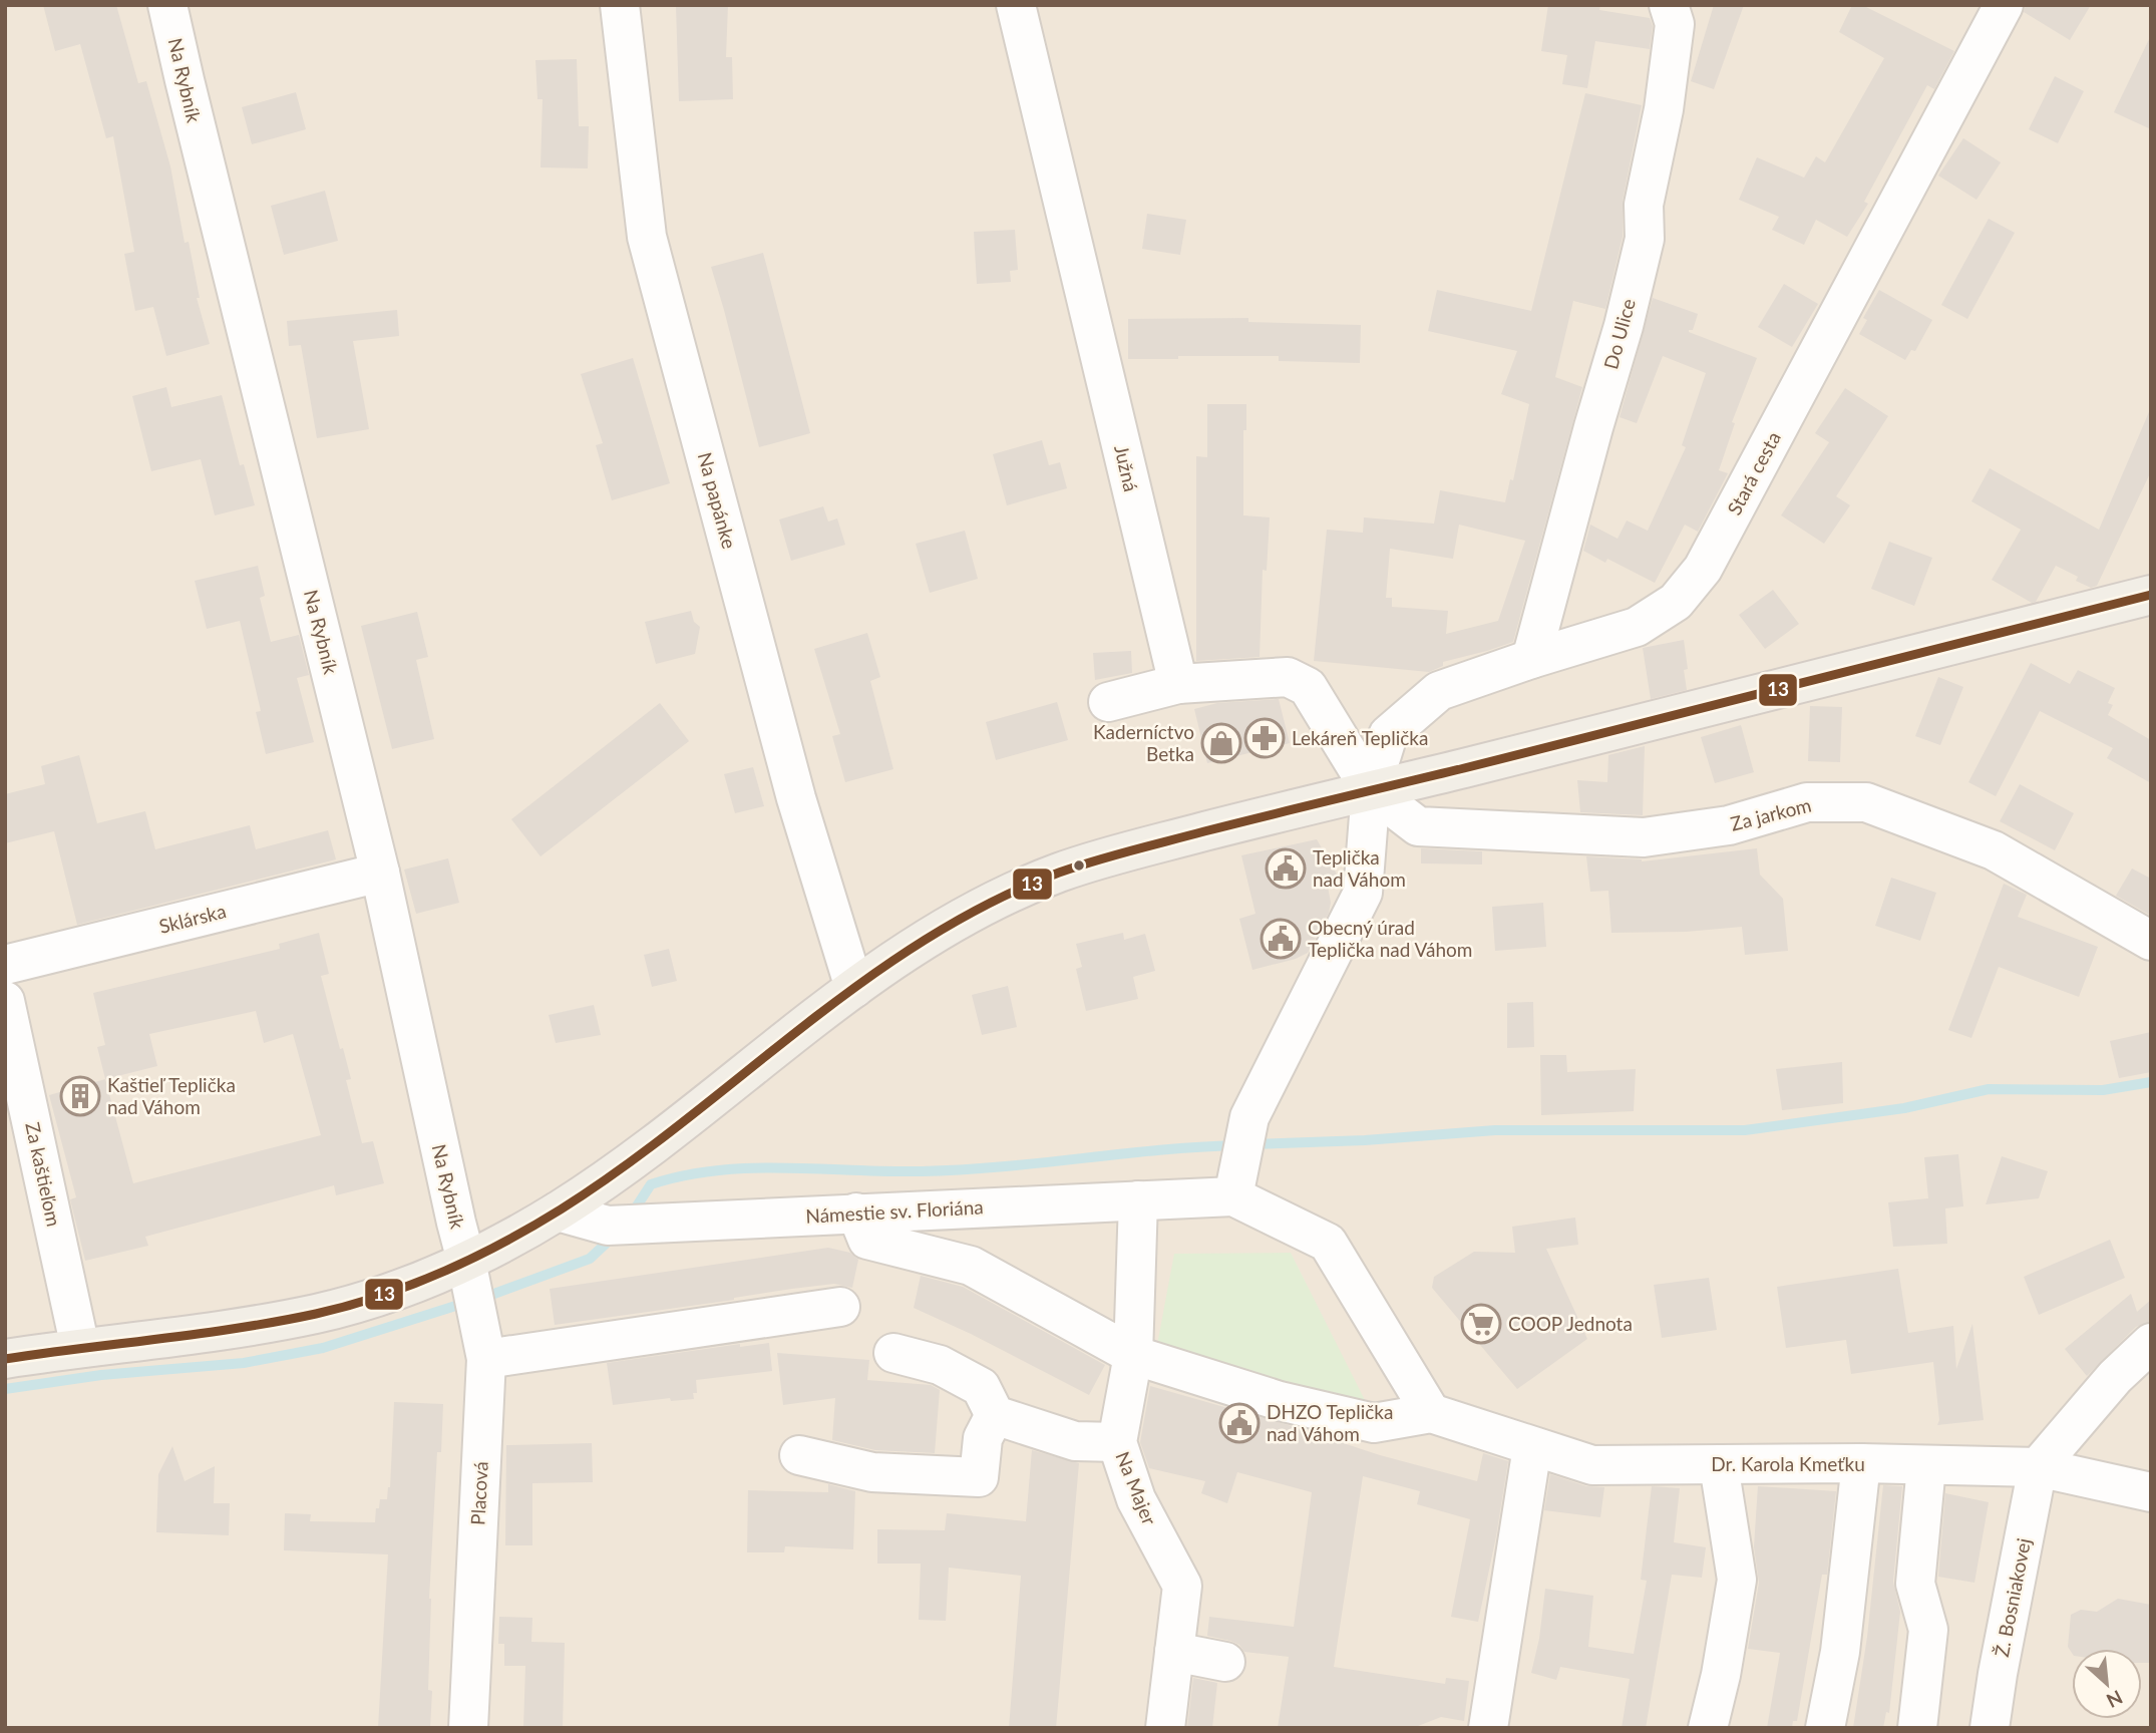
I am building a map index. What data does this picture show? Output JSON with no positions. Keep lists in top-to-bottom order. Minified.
{"streets":{"street":["Na Rybník","Do Ulice","Južná","Stará cesta","Na papánke","Za jarkom","Sklárska","Za kaštieľom","Námestie sv. Floriána","Dr. Karola Kmeťku","Na Majer","Placová","Ž. Bosniakovej"]},"crossings":[["Na Rybník","Sklárska"],["Na Rybník","Placová"],["Do Ulice","Stará cesta"],["Stará cesta","Za jarkom"],["Námestie sv. Floriána","Dr. Karola Kmeťku"],["Námestie sv. Floriána","Na Majer"],["Dr. Karola Kmeťku","Ž. Bosniakovej"]],"places":{"pharmacy":["Lekáreň Teplička"],"shop":["Kaderníctvo Betka"],"public building":["Teplička nad Váhom","Obecný úrad Teplička nad Váhom","DHZO Teplička nad Váhom"],"building":["Kaštieľ Teplička nad Váhom"],"supermarket":["COOP Jednota"]},"lines":["transit line 13"],"north":"bottom right"}
